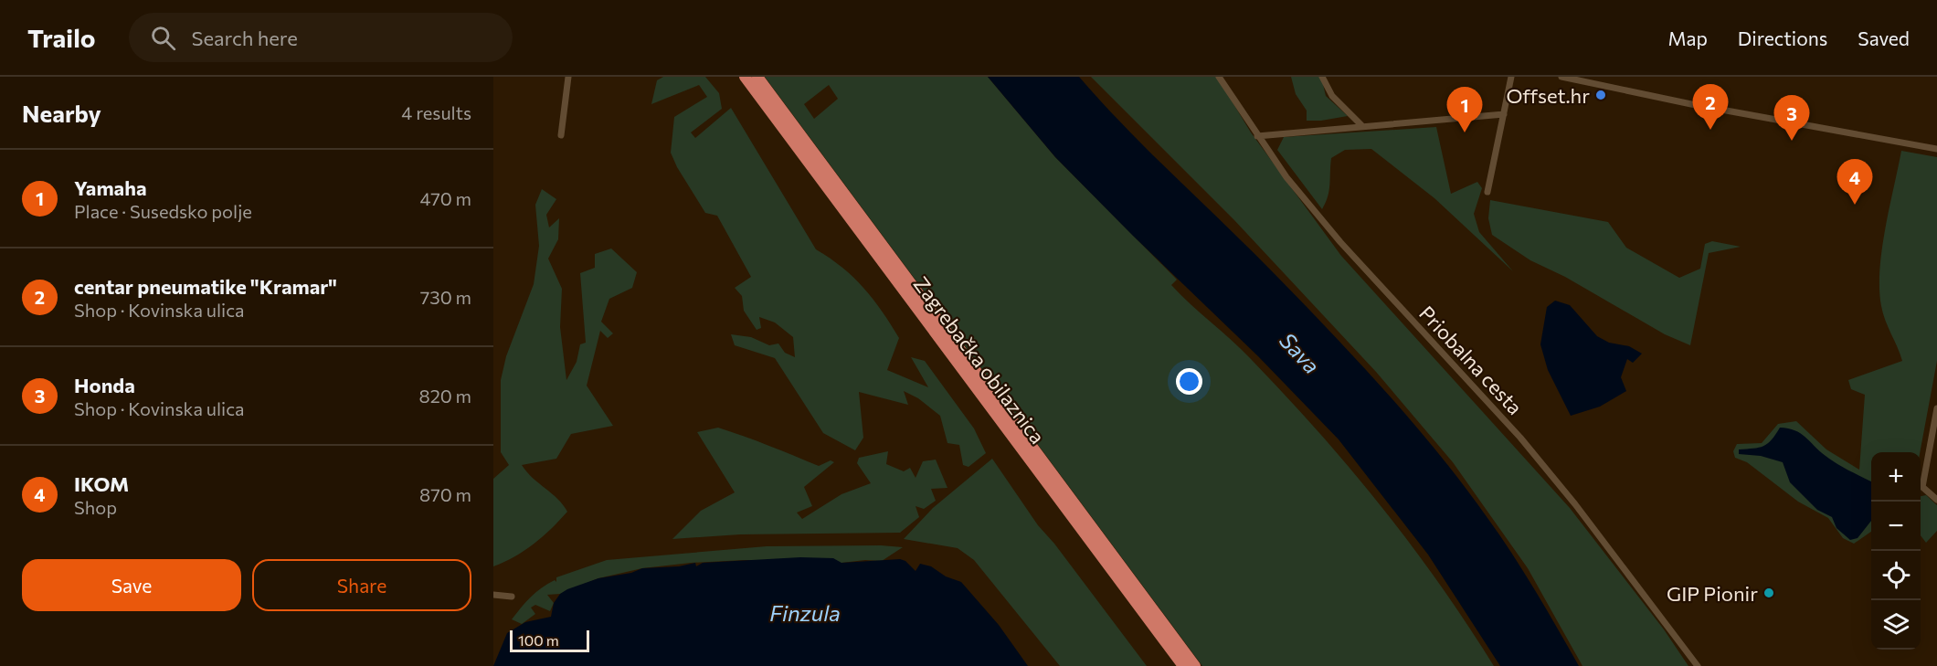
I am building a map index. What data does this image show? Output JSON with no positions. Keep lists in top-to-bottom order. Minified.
{"streets":{"highway":["Zagrebačka obilaznica"],"street":["Priobalna cesta"]},"water":["Sava","Finzula"],"places":["Offset.hr","GIP Pionir"],"scale_bar":"100 m","page":{"header":"Trailo","search":"Search here","nav":["Map","Directions","Saved"],"heading":["Nearby","4 results"],"pins":["2","1","3","4"],"list":[{"mark":"1","name":"Yamaha","note":"Place · Susedsko polje","value":"470 m"},{"mark":"2","name":"centar pneumatike \"Kramar\"","note":"Shop · Kovinska ulica","value":"730 m"},{"mark":"3","name":"Honda","note":"Shop · Kovinska ulica","value":"820 m"},{"mark":"4","name":"IKOM","note":"Shop","value":"870 m"}],"map_buttons":["+","−"],"buttons":["Save","Share"],"scale":"100 m"}}
